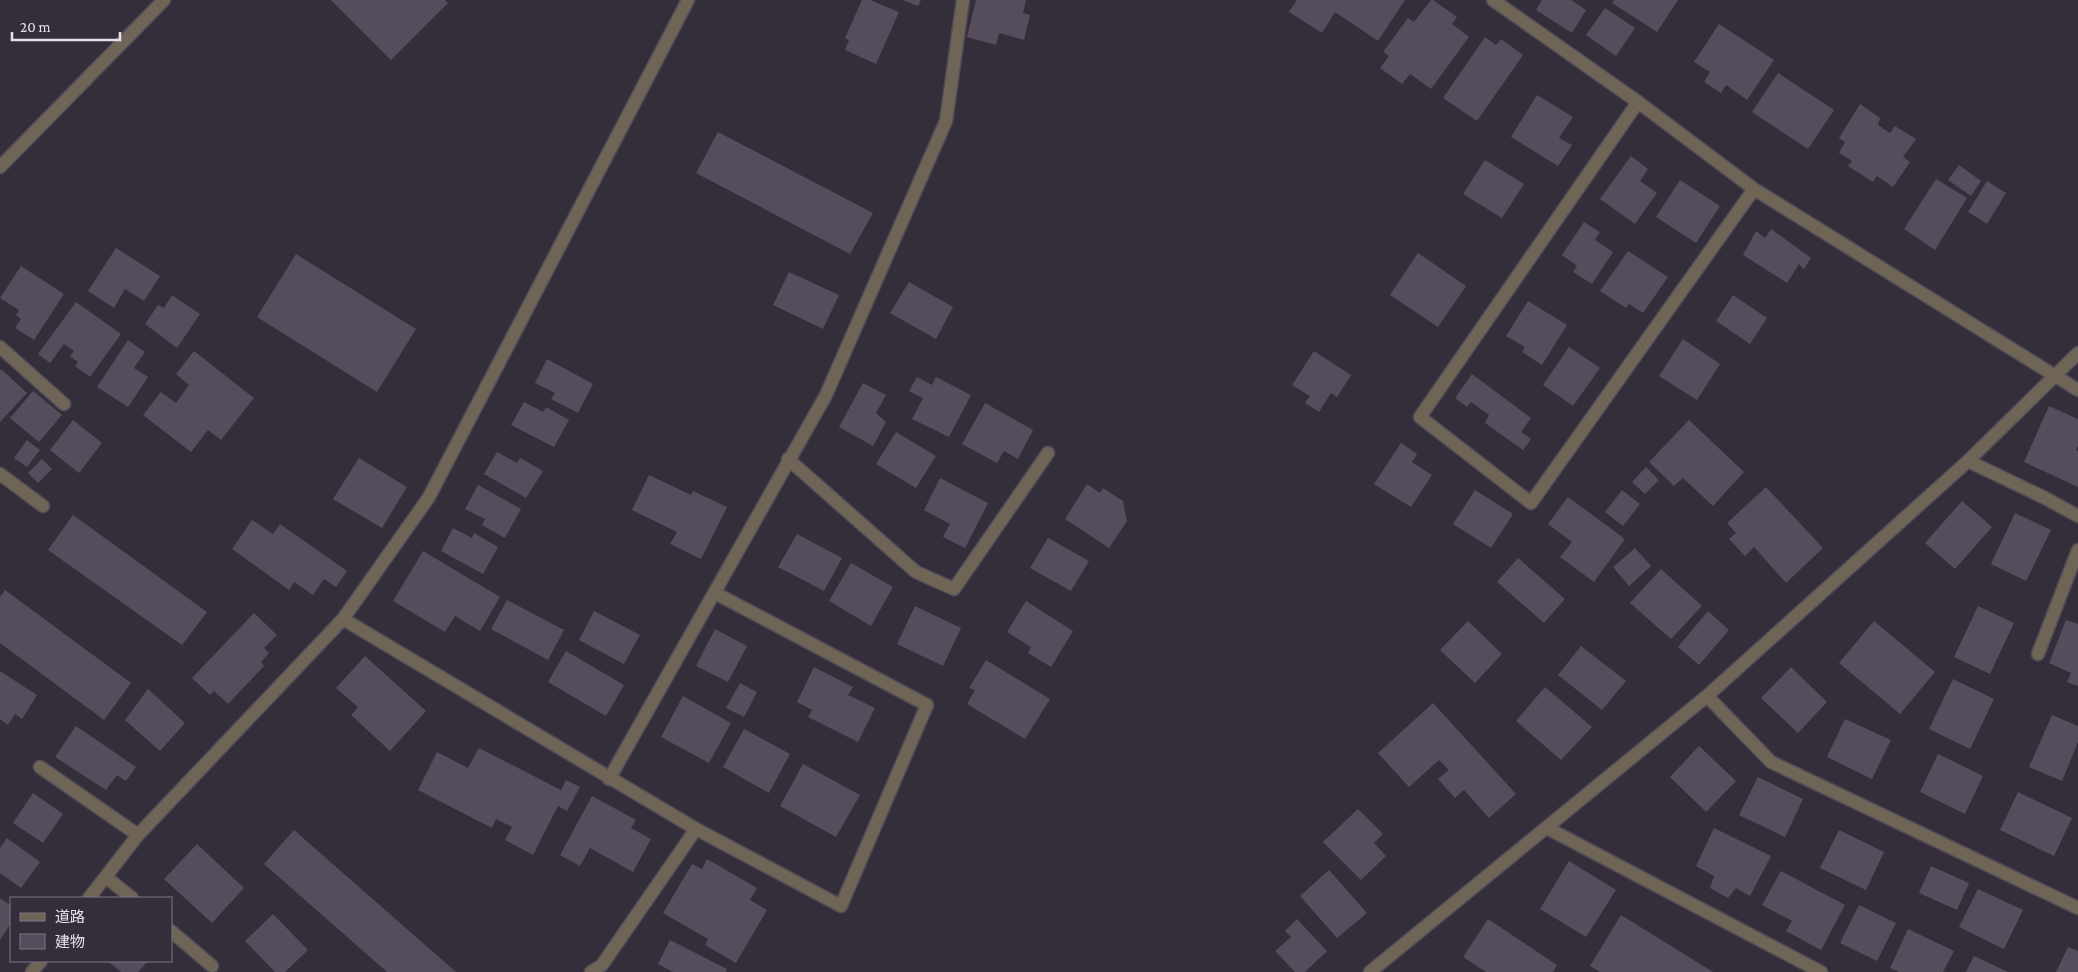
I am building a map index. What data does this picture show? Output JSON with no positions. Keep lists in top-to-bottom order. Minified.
{"legend":["道路","建物"],"scale_bar":"20 m"}
